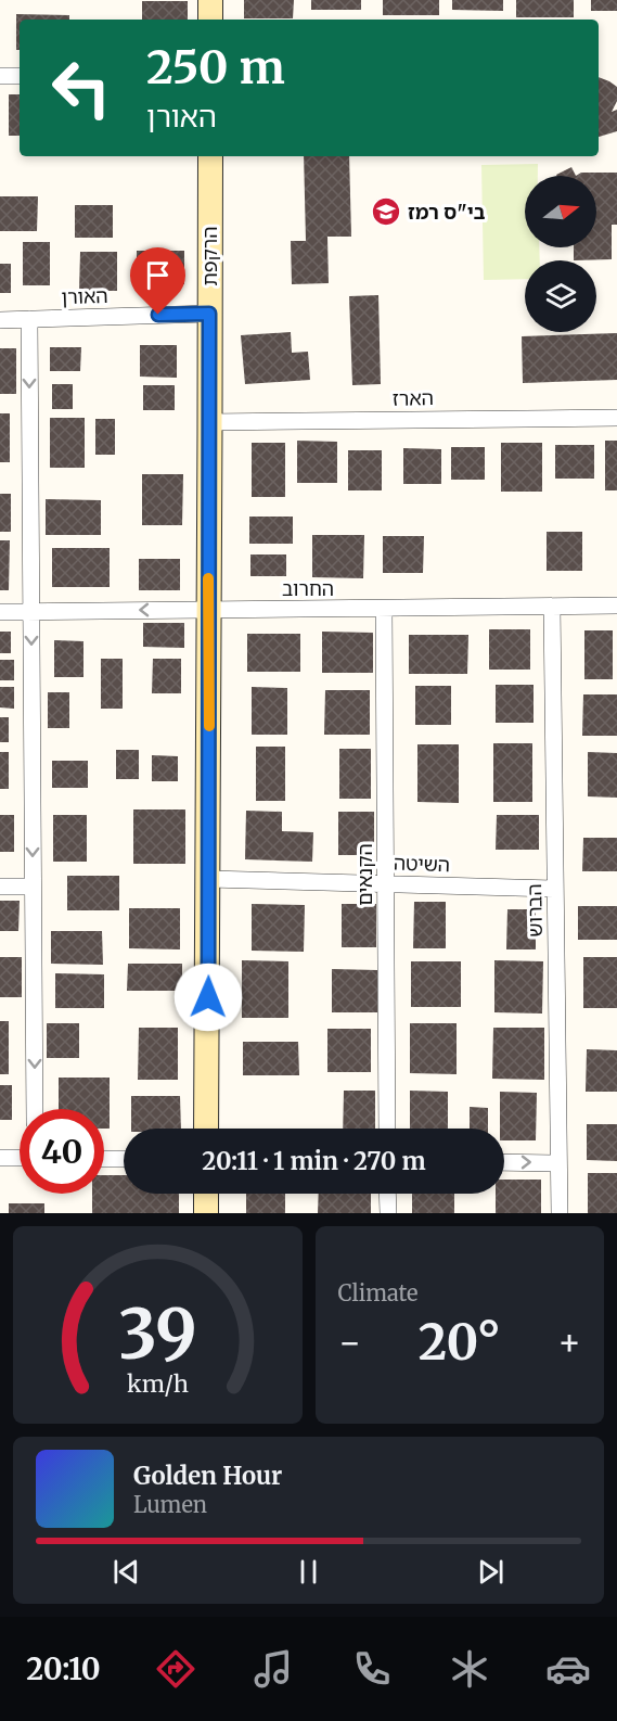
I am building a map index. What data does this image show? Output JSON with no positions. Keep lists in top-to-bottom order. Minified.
{"streets":{"street":["הרקפת","האורן","הארז","החרוב","השיטה","הקנאים","הברוש"]},"crossings":[["הרקפת","האורן"],["הרקפת","הארז"],["הרקפת","החרוב"],["הרקפת","השיטה"],["החרוב","הקנאים"],["החרוב","הברוש"],["השיטה","הקנאים"],["השיטה","הברוש"]],"places":{"school or university":["בי\"ס רמז"]},"north":"right","page":{"turn":["250 m","האורן"],"limit":"40","trip":"20:11 · 1 min · 270 m","tile":"Climate","heat":["−","20°","+"],"song":["Golden Hour","Lumen"],"tabs":"20:10","gauge":["39","km/h"]}}
